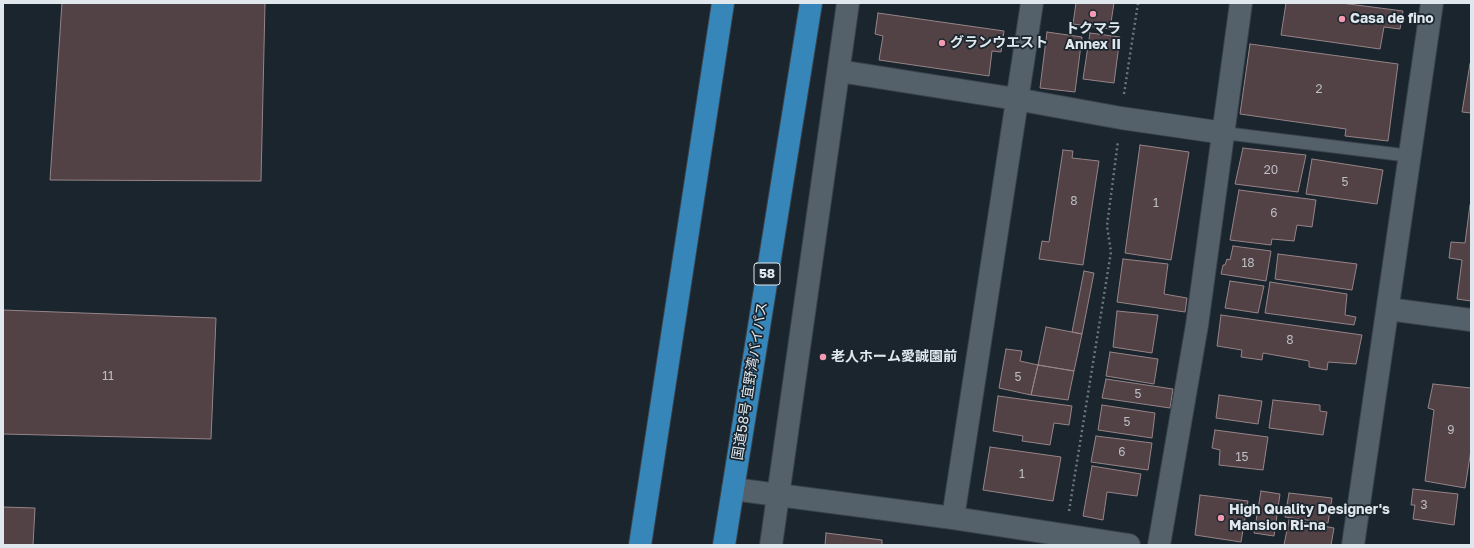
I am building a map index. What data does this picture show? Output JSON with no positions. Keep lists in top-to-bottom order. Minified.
{"streets":{"highway":["58","国道58号 宜野湾バイパス"]},"places":["トクマラ Annex II","Casa de fino","グランウエスト","老人ホーム愛誠園前","High Quality Designer's Mansion Ri-na"],"house_numbers":["2","20","5","8","1","6","18","8","11","5","5","5","9","6","15","1","3"]}
